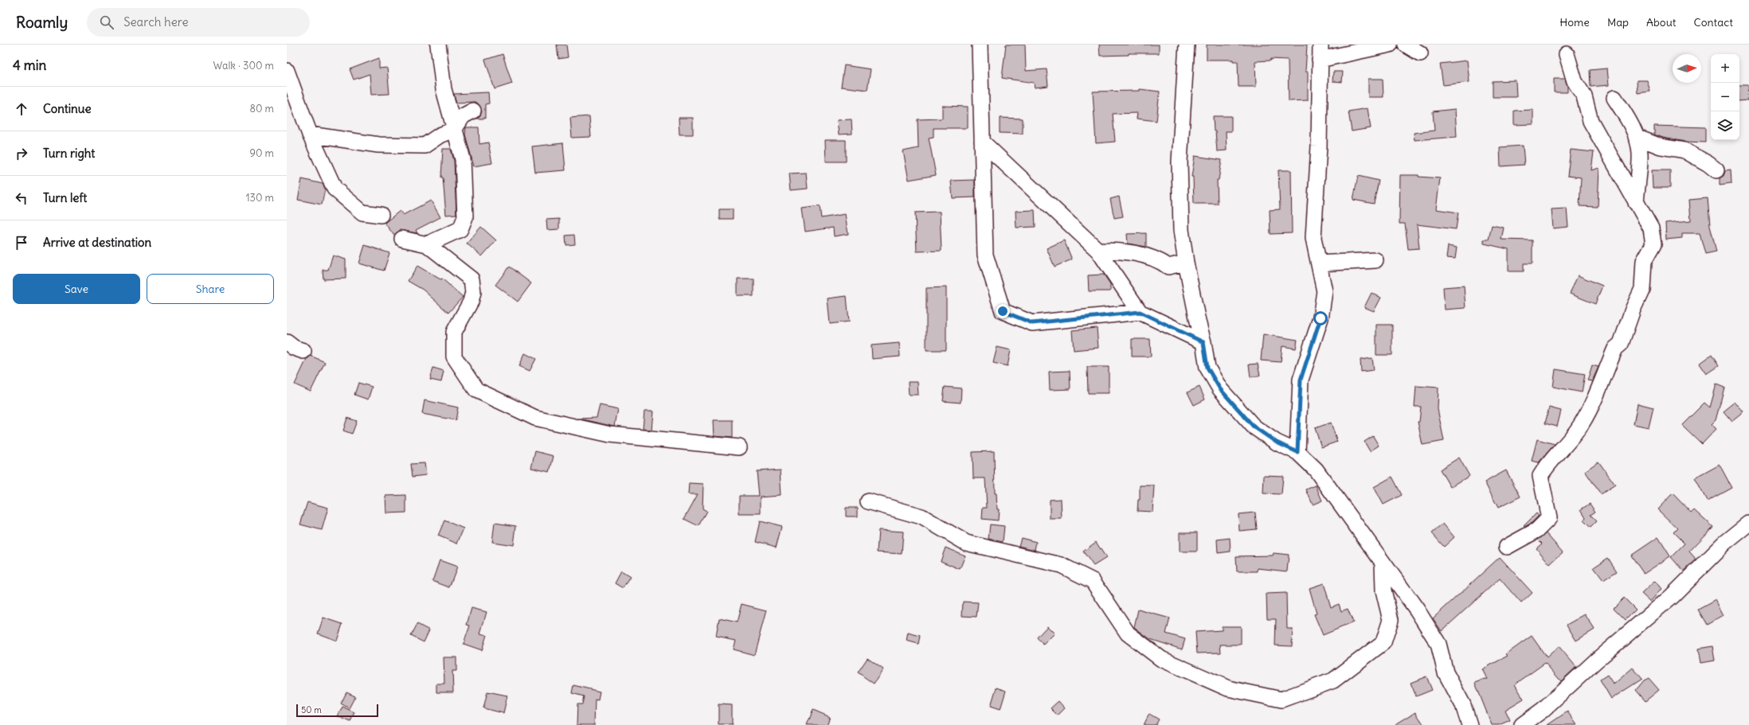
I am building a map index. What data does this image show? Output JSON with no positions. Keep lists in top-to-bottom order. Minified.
{"scale_bar":"50 m","north":"right","page":{"header":"Roamly","search":"Search here","nav":["Home","Map","About","Contact"],"heading":["4 min","Walk · 300 m"],"map_buttons":["+","−"],"list":[["Continue","80 m"],["Turn right","90 m"],["Turn left","130 m"],"Arrive at destination"],"buttons":["Save","Share"],"scale":"50 m"}}
